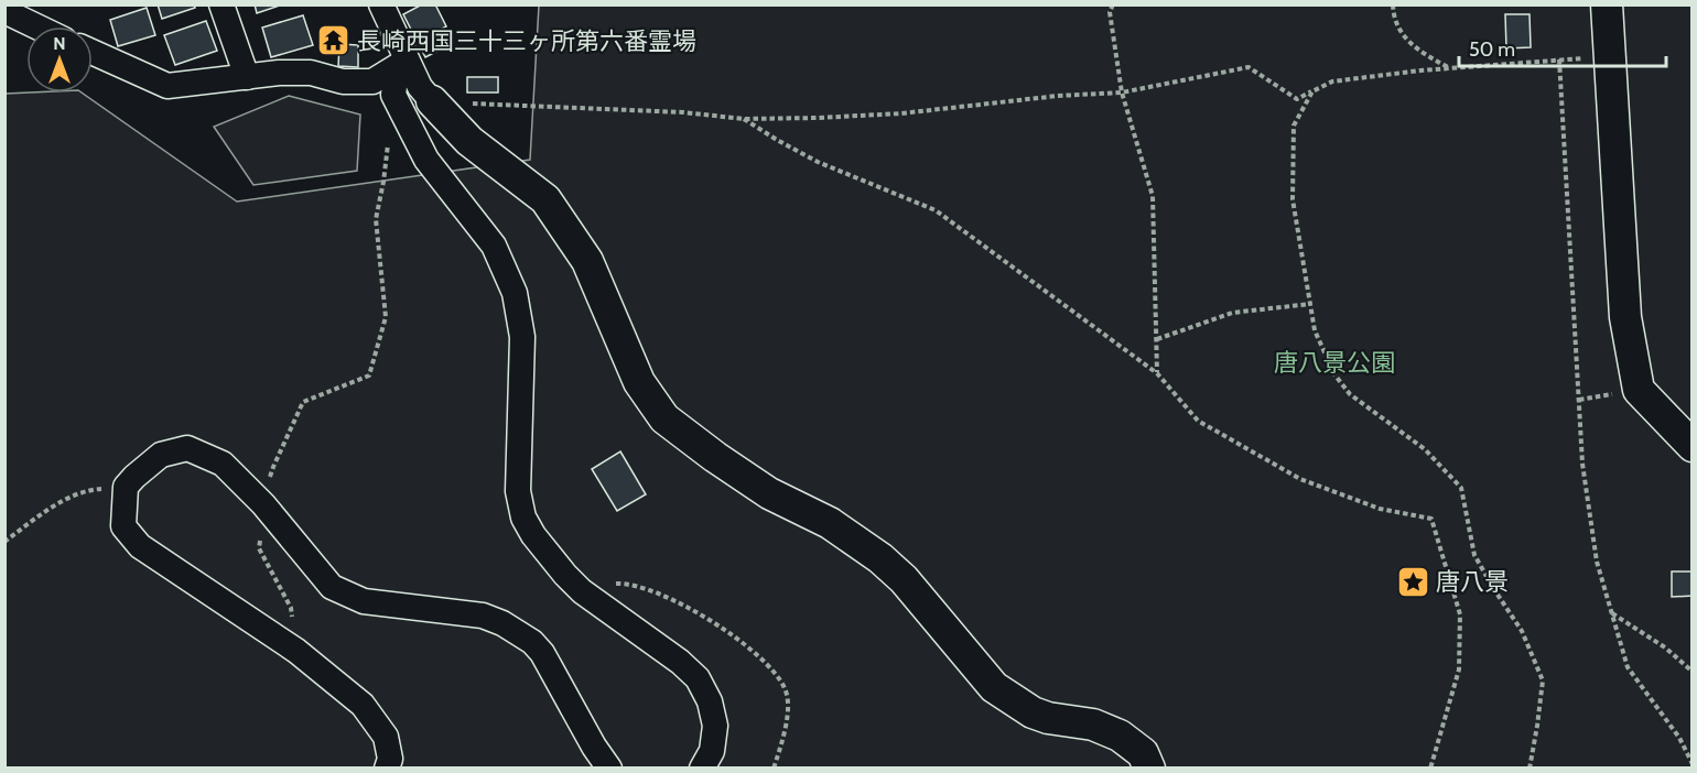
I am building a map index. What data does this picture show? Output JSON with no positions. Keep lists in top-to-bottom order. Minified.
{"parks":["唐八景公園"],"places":{"temple":["長崎西国三十三ヶ所第六番霊場"],"place":["唐八景"]},"scale_bar":"50 m","north":"top"}
